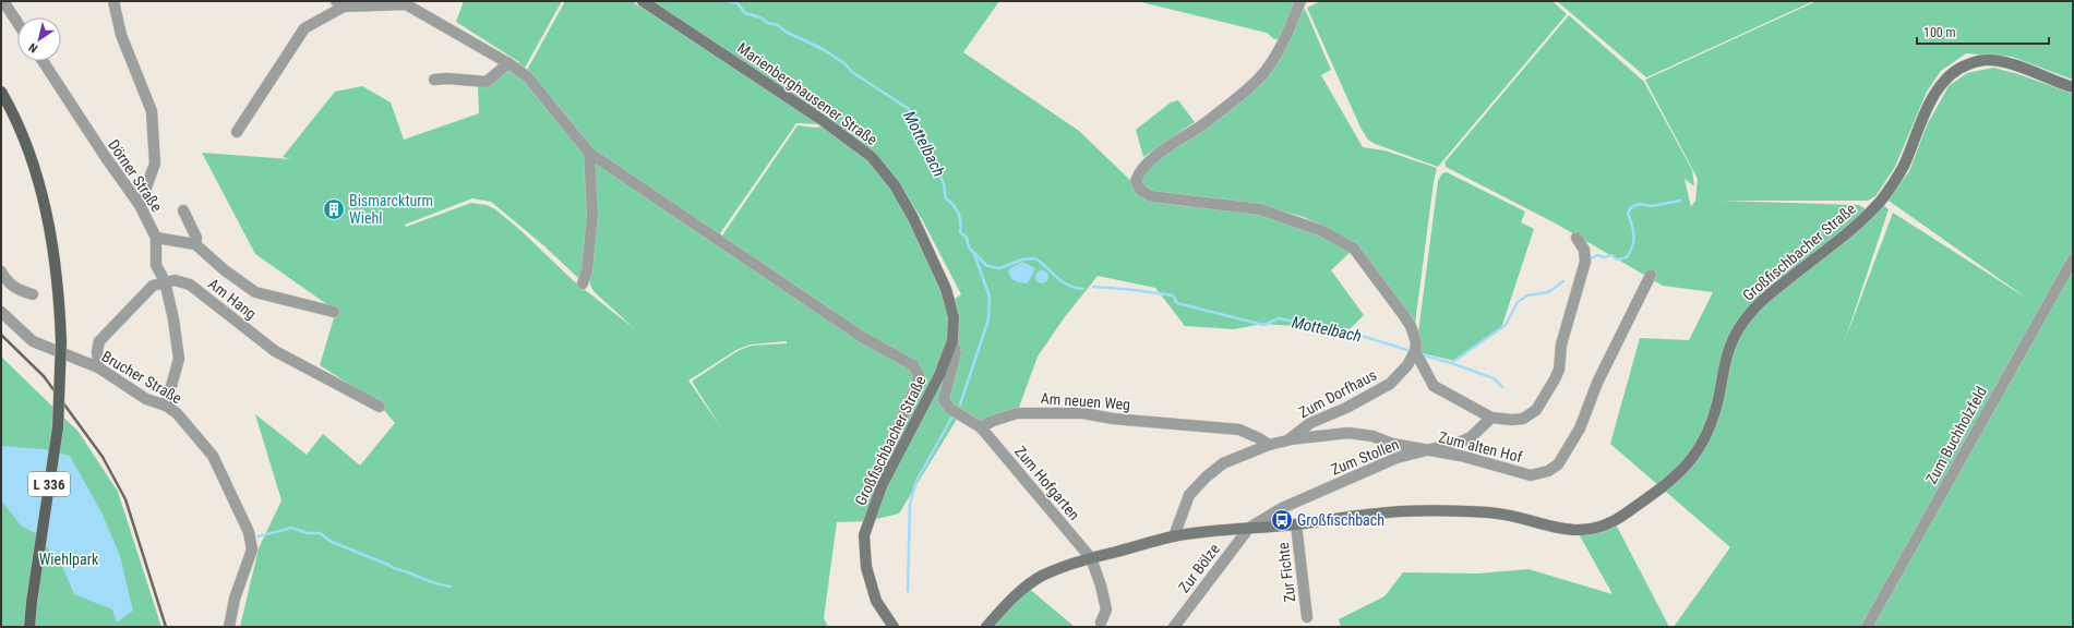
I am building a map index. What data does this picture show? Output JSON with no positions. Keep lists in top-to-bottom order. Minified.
{"streets":{"main road":["Marienberghausener Straße","Großfischbacher Straße","L 336"],"street":["Dörner Straße","Am Hang","Brucher Straße","Zum Dorfhaus","Am neuen Weg","Zum Buchholzfeld","Zum alten Hof","Zum Stollen","Zum Hofgarten","Zur Bölze","Zur Fichte"]},"crossings":[["Marienberghausener Straße","Großfischbacher Straße"],["Dörner Straße","Am Hang"],["Dörner Straße","Brucher Straße"],["Großfischbacher Straße","Zum Dorfhaus"],["Großfischbacher Straße","Zum Stollen"],["Großfischbacher Straße","Zum Hofgarten"],["Großfischbacher Straße","Zur Bölze"],["Großfischbacher Straße","Zur Fichte"],["Zum Dorfhaus","Am neuen Weg"],["Zum Dorfhaus","Zum alten Hof"],["Am neuen Weg","Zum Hofgarten"],["Zum alten Hof","Zum Stollen"],["Zum Stollen","Zur Bölze"]],"water":["Mottelbach"],"parks":["Wiehlpark"],"places":{"building":["Bismarckturm Wiehl"],"bus stop":["Großfischbach"]},"scale_bar":"100 m","north":"bottom left"}
